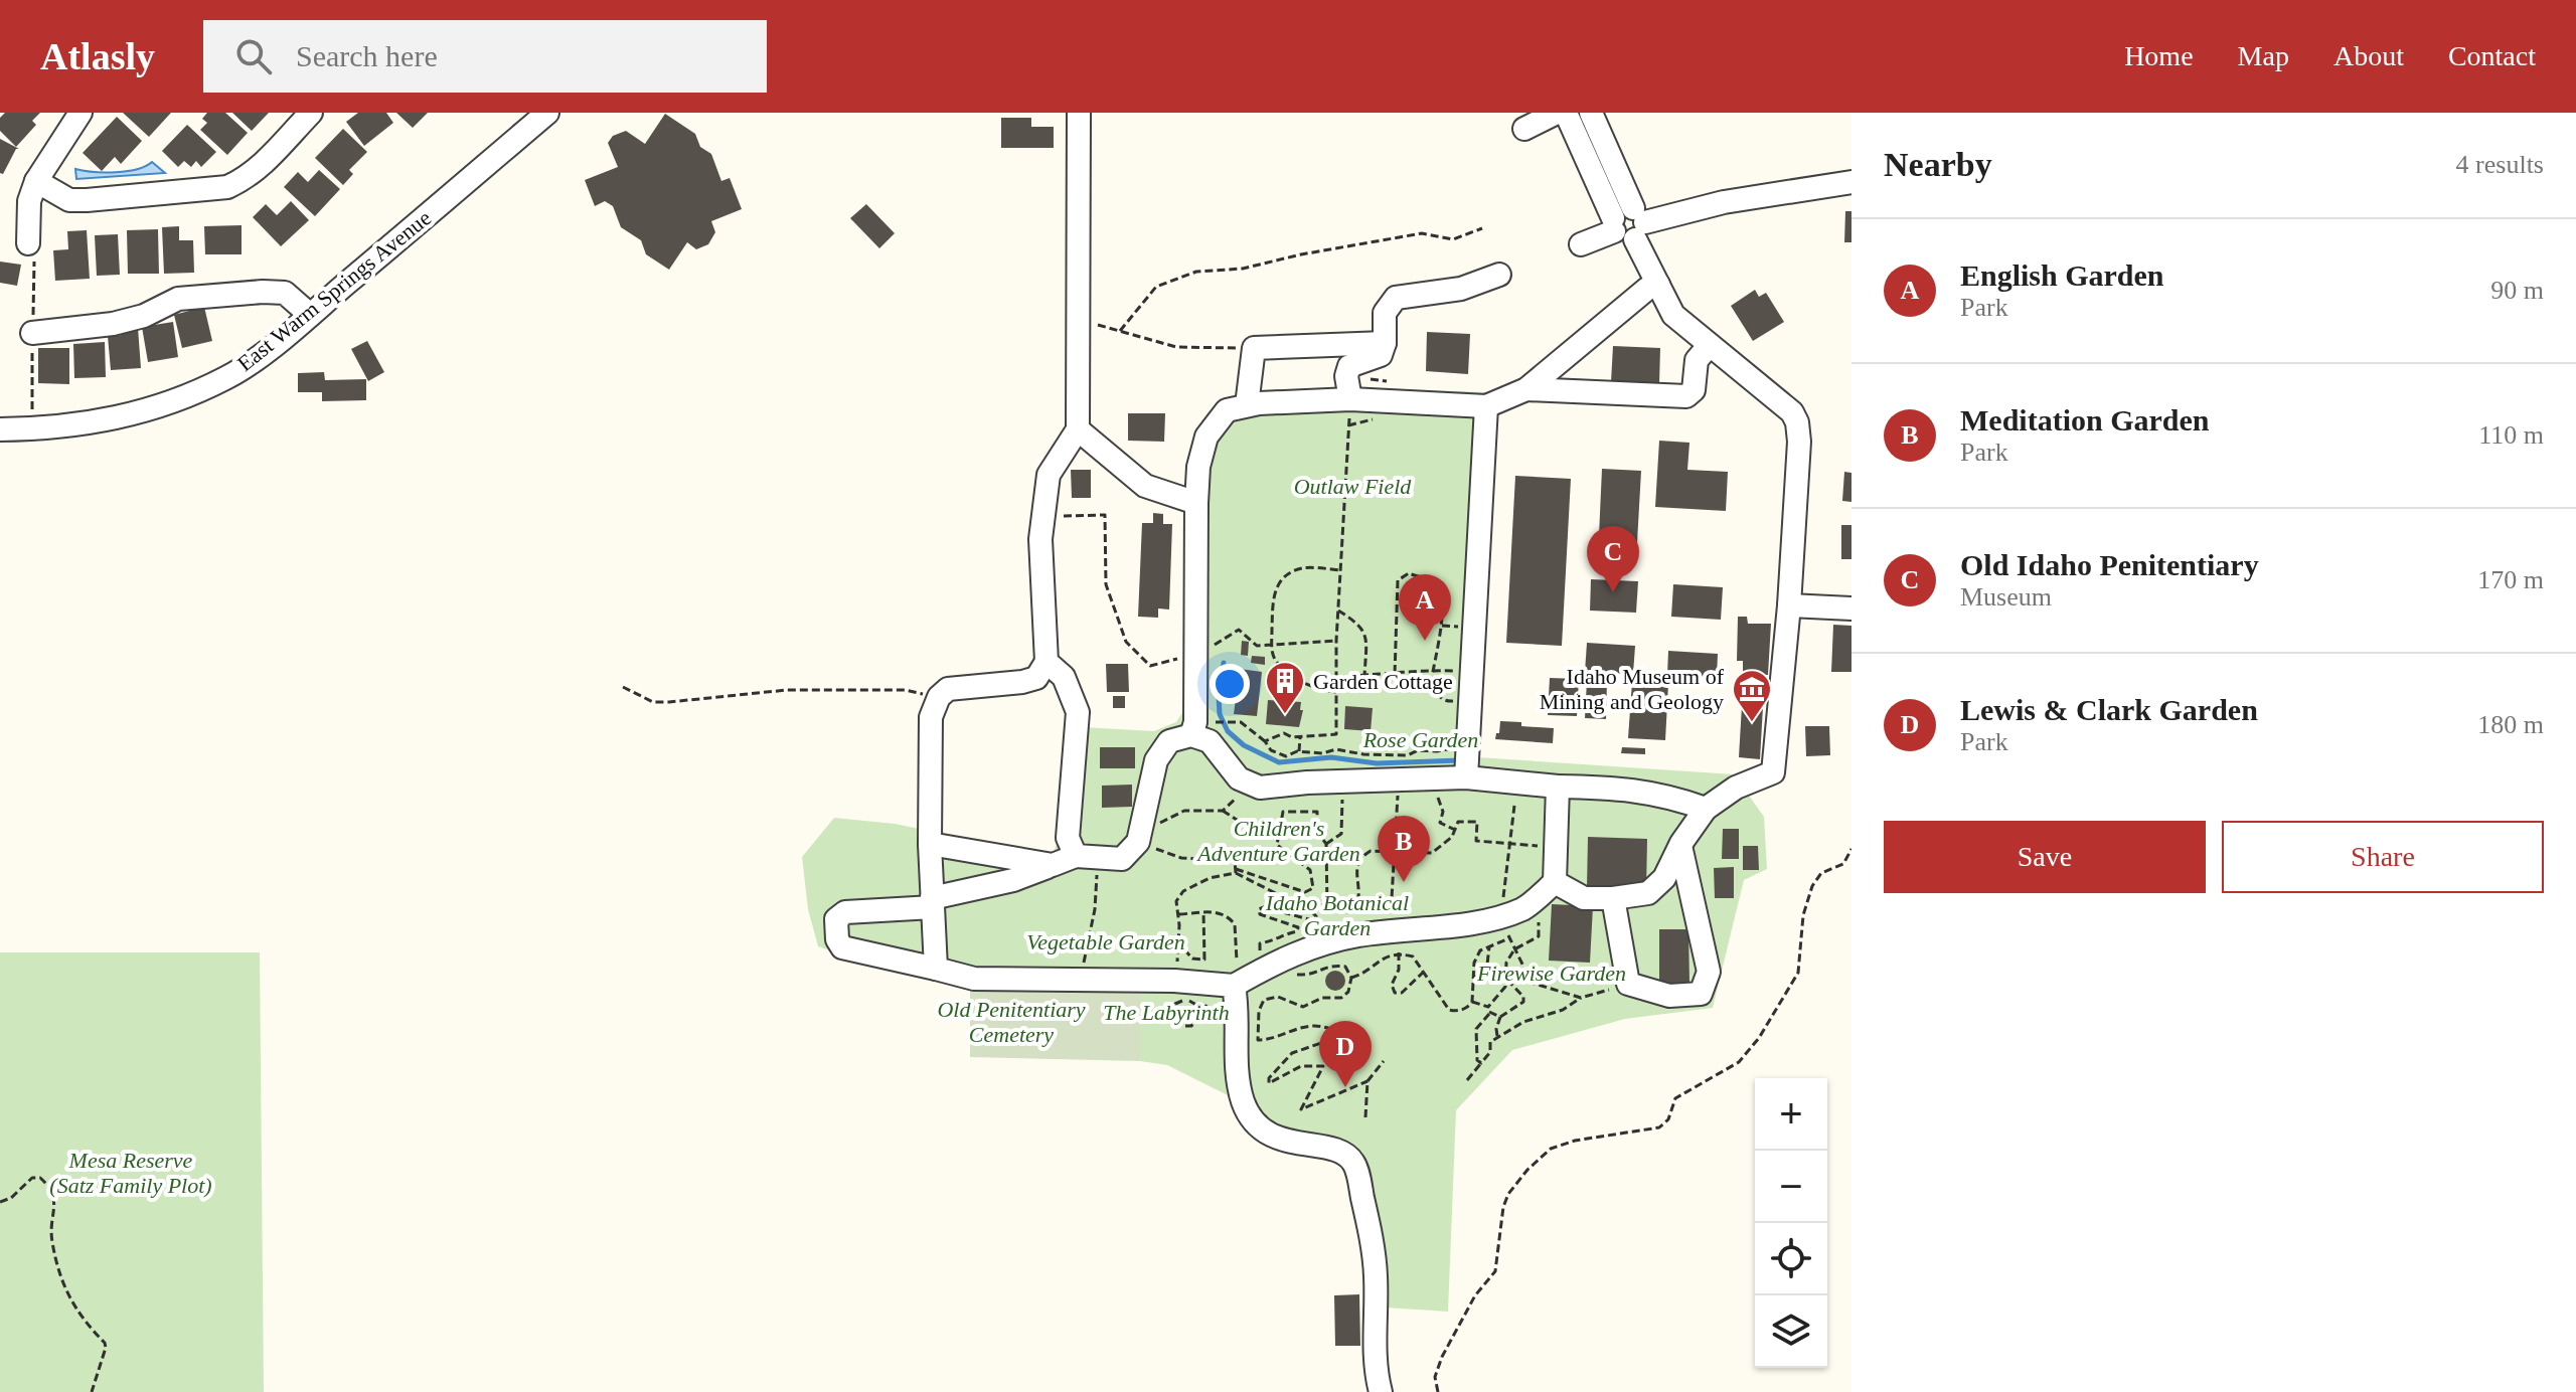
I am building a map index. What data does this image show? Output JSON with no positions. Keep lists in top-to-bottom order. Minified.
{"streets":{"street":["East Warm Springs Avenue"]},"parks":["Outlaw Field","Rose Garden","Children's Adventure Garden","Idaho Botanical Garden","Vegetable Garden","Firewise Garden","Old Penitentiary Cemetery","The Labyrinth","Mesa Reserve (Satz Family Plot)"],"places":{"building":["Garden Cottage"],"museum":["Idaho Museum of Mining and Geology"]},"page":{"header":"Atlasly","search":"Search here","nav":["Home","Map","About","Contact"],"heading":["Nearby","4 results"],"list":[{"mark":"A","name":"English Garden","note":"Park","value":"90 m"},{"mark":"B","name":"Meditation Garden","note":"Park","value":"110 m"},{"mark":"C","name":"Old Idaho Penitentiary","note":"Museum","value":"170 m"},{"mark":"D","name":"Lewis & Clark Garden","note":"Park","value":"180 m"}],"pins":["C","A","B","D"],"buttons":["Save","Share"],"map_buttons":["+","−"]}}
